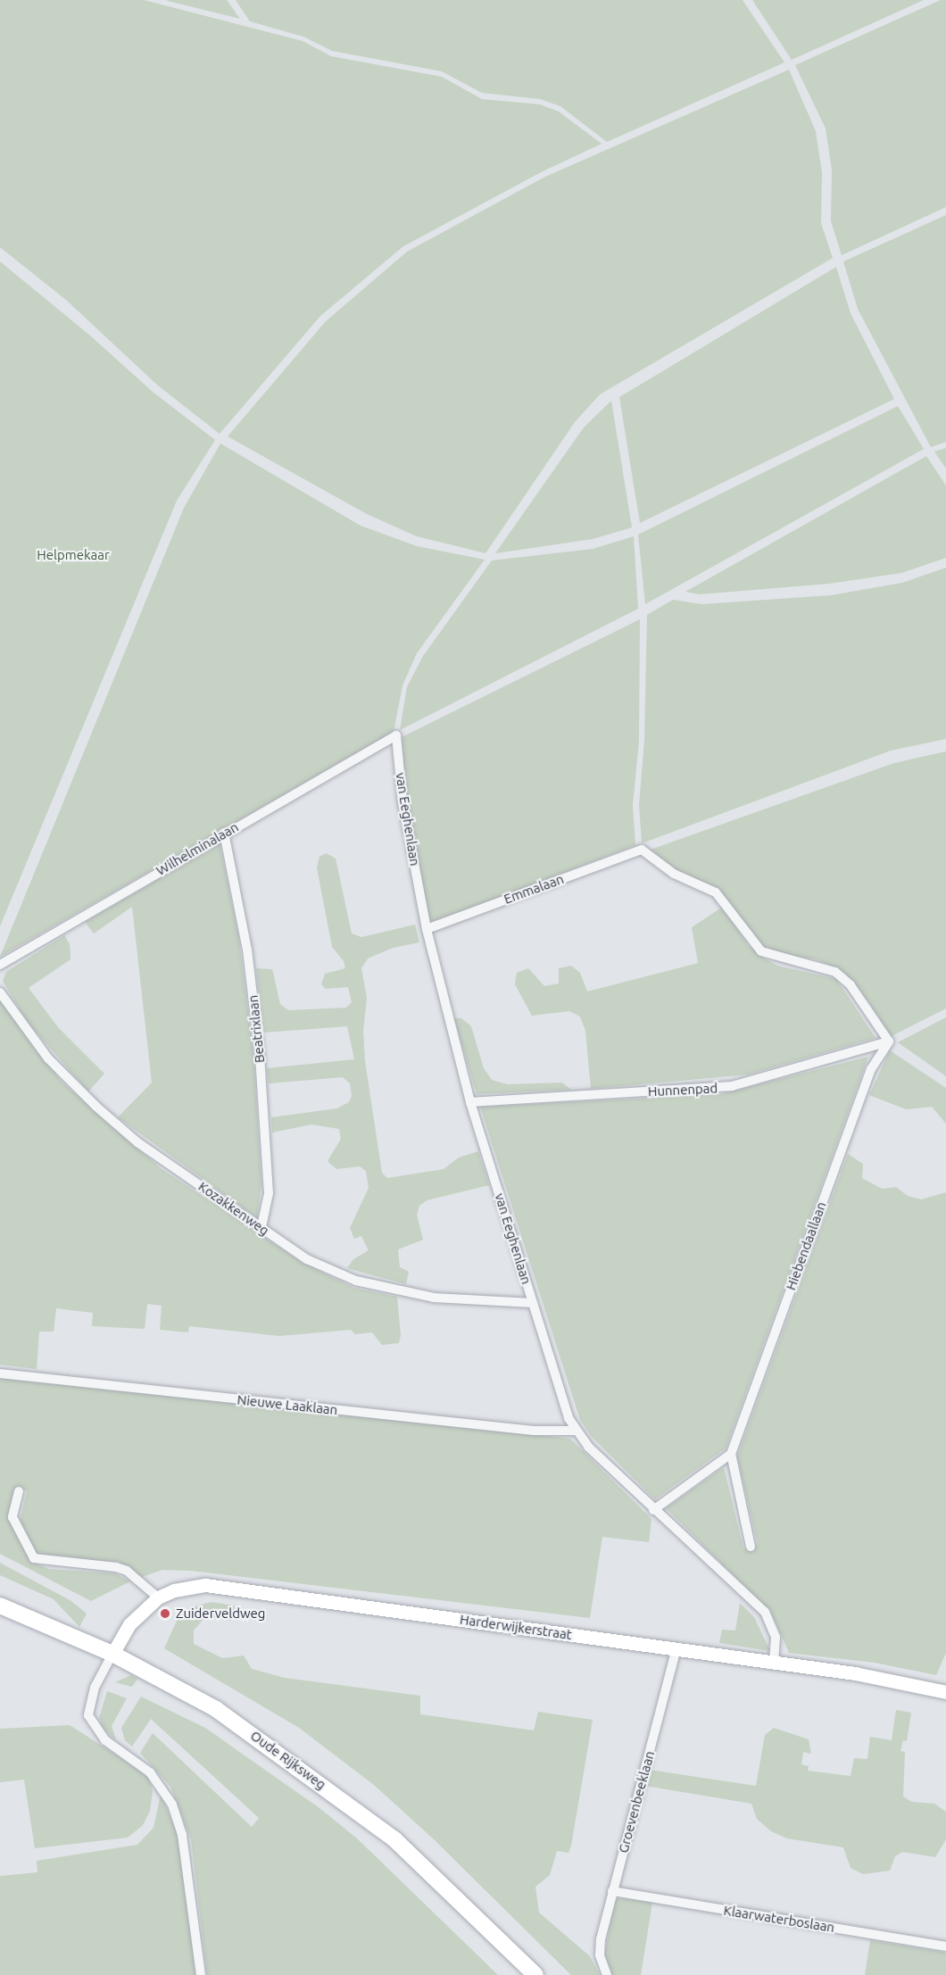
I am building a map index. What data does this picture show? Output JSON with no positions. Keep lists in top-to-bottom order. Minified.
{"streets":{"main road":["Harderwijkerstraat","Oude Rijksweg"],"street":["van Eeghenlaan","Wilhelminalaan","Emmalaan","Beatrixlaan","Hunnenpad","Kozakkenweg","Hiebendaallaan","Nieuwe Laaklaan","Groevenbeeklaan","Klaarwaterboslaan"]},"crossings":[["van Eeghenlaan","Wilhelminalaan"],["van Eeghenlaan","Emmalaan"],["van Eeghenlaan","Hunnenpad"],["van Eeghenlaan","Kozakkenweg"],["van Eeghenlaan","Nieuwe Laaklaan"],["van Eeghenlaan","Harderwijkerstraat"],["Wilhelminalaan","Beatrixlaan"],["Emmalaan","Hunnenpad"],["Emmalaan","Hiebendaallaan"],["Beatrixlaan","Kozakkenweg"],["Hunnenpad","Hiebendaallaan"],["Harderwijkerstraat","Oude Rijksweg"],["Harderwijkerstraat","Groevenbeeklaan"],["Groevenbeeklaan","Klaarwaterboslaan"]],"parks":["Helpmekaar"],"places":["Zuiderveldweg"]}
